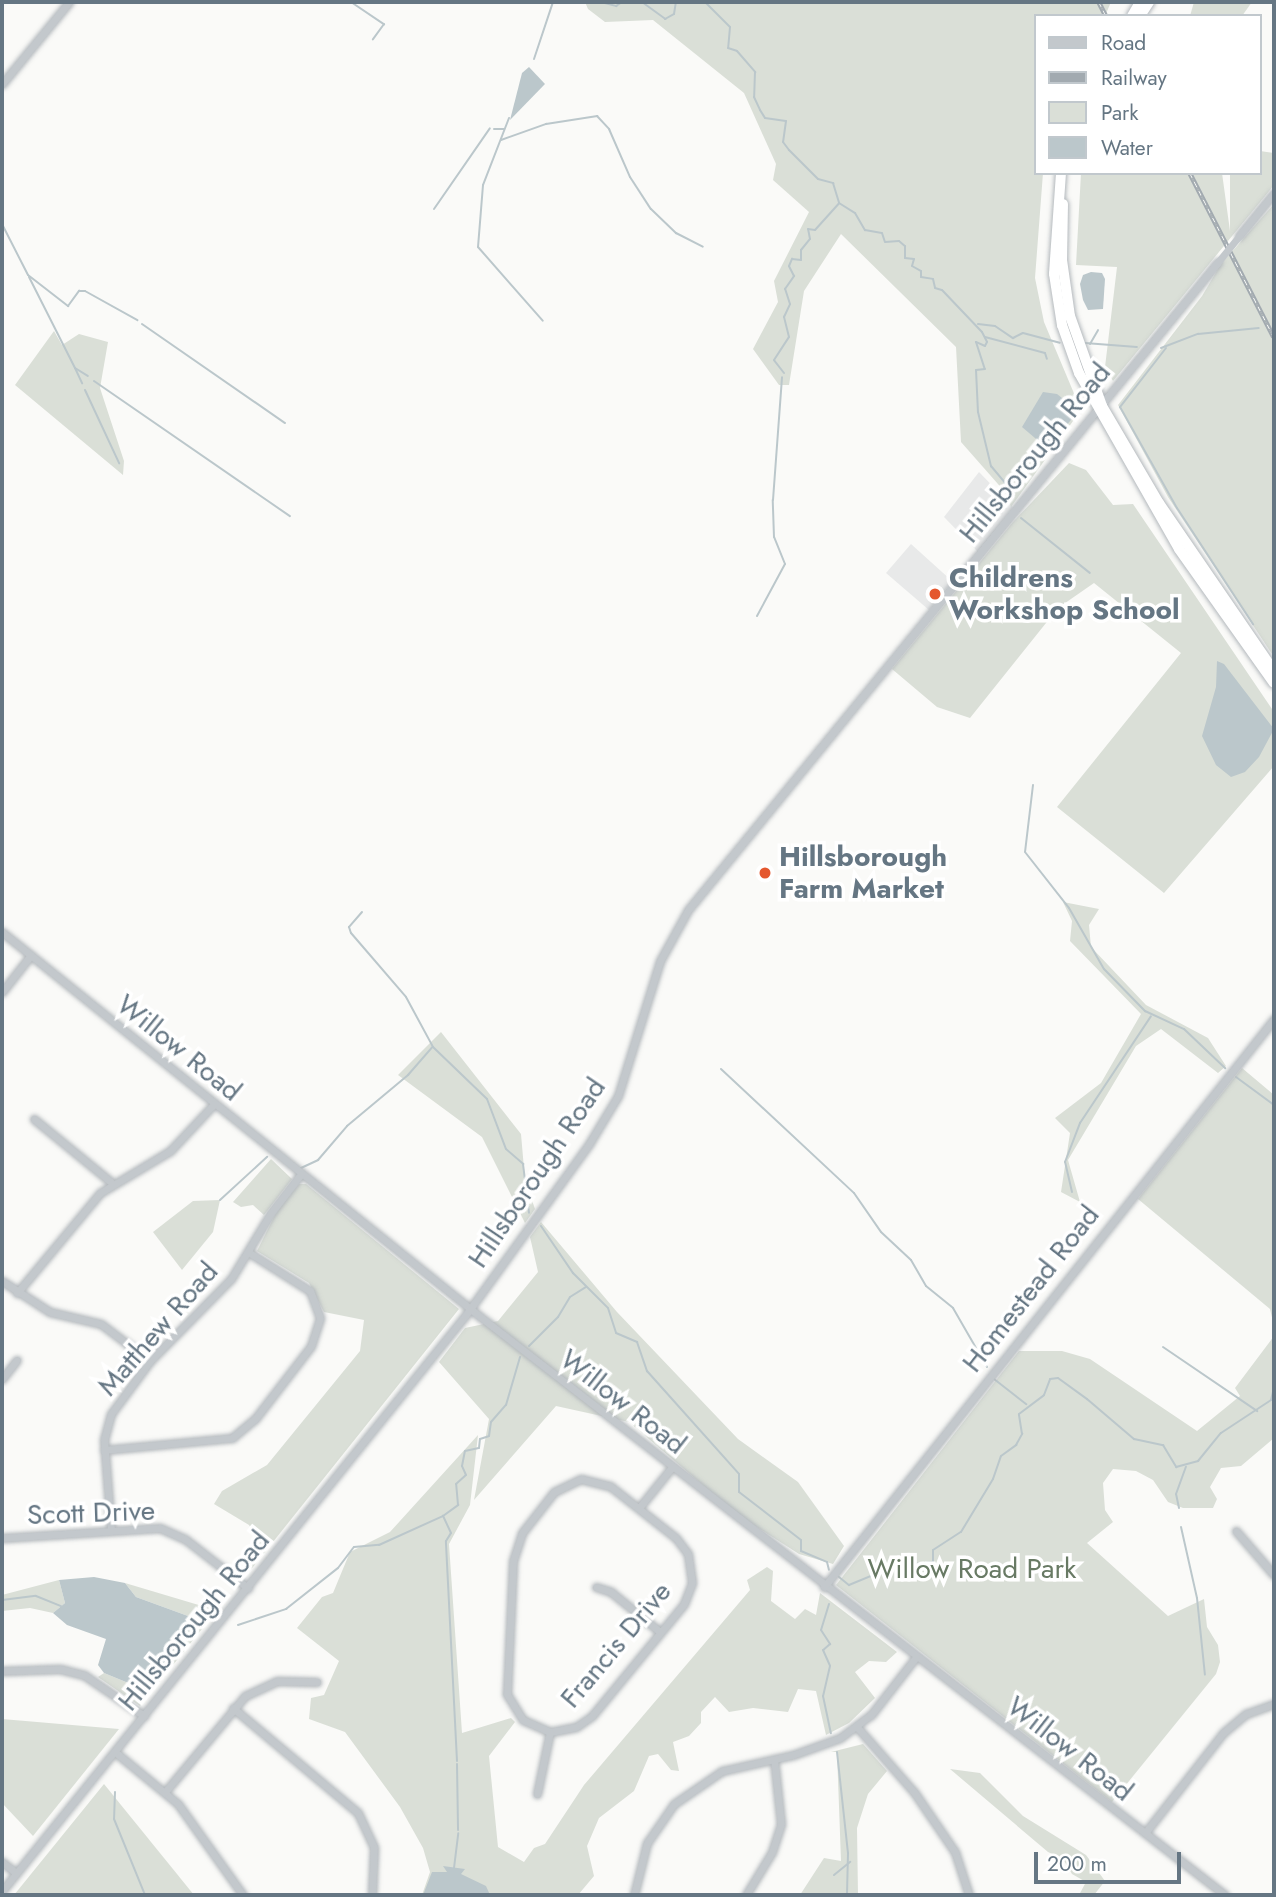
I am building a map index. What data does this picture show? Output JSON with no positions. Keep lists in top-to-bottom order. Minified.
{"streets":{"street":["Hillsborough Road","Willow Road","Homestead Road","Matthew Road","Scott Drive","Francis Drive"]},"crossings":[["Hillsborough Road","Willow Road"],["Hillsborough Road","Scott Drive"],["Willow Road","Homestead Road"],["Willow Road","Matthew Road"],["Matthew Road","Scott Drive"]],"parks":["Willow Road Park"],"places":["Childrens Workshop School","Hillsborough Farm Market"],"legend":["Road","Railway","Park","Water"],"scale_bar":"200 m"}
